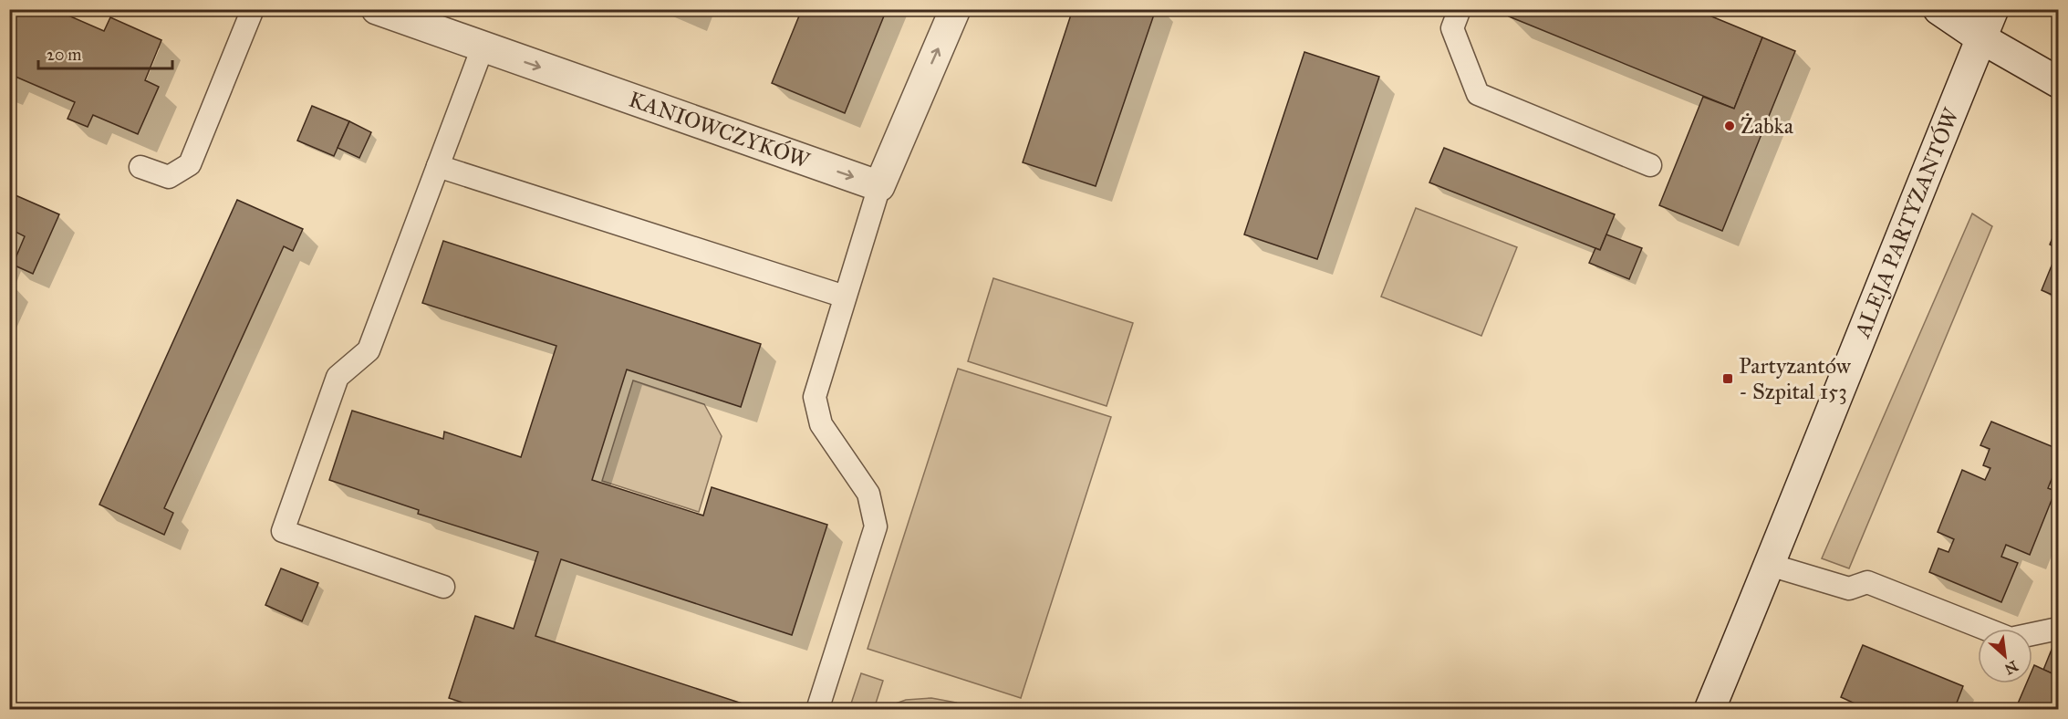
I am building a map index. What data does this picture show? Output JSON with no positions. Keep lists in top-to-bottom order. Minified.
{"streets":{"street":["KANIOWCZYKÓW","ALEJA PARTYZANTÓW"]},"one_way":["KANIOWCZYKÓW"],"places":{"other":["Żabka"],"transit":["Partyzantów - Szpital 153"]},"scale_bar":"20 m","north":"bottom right"}
